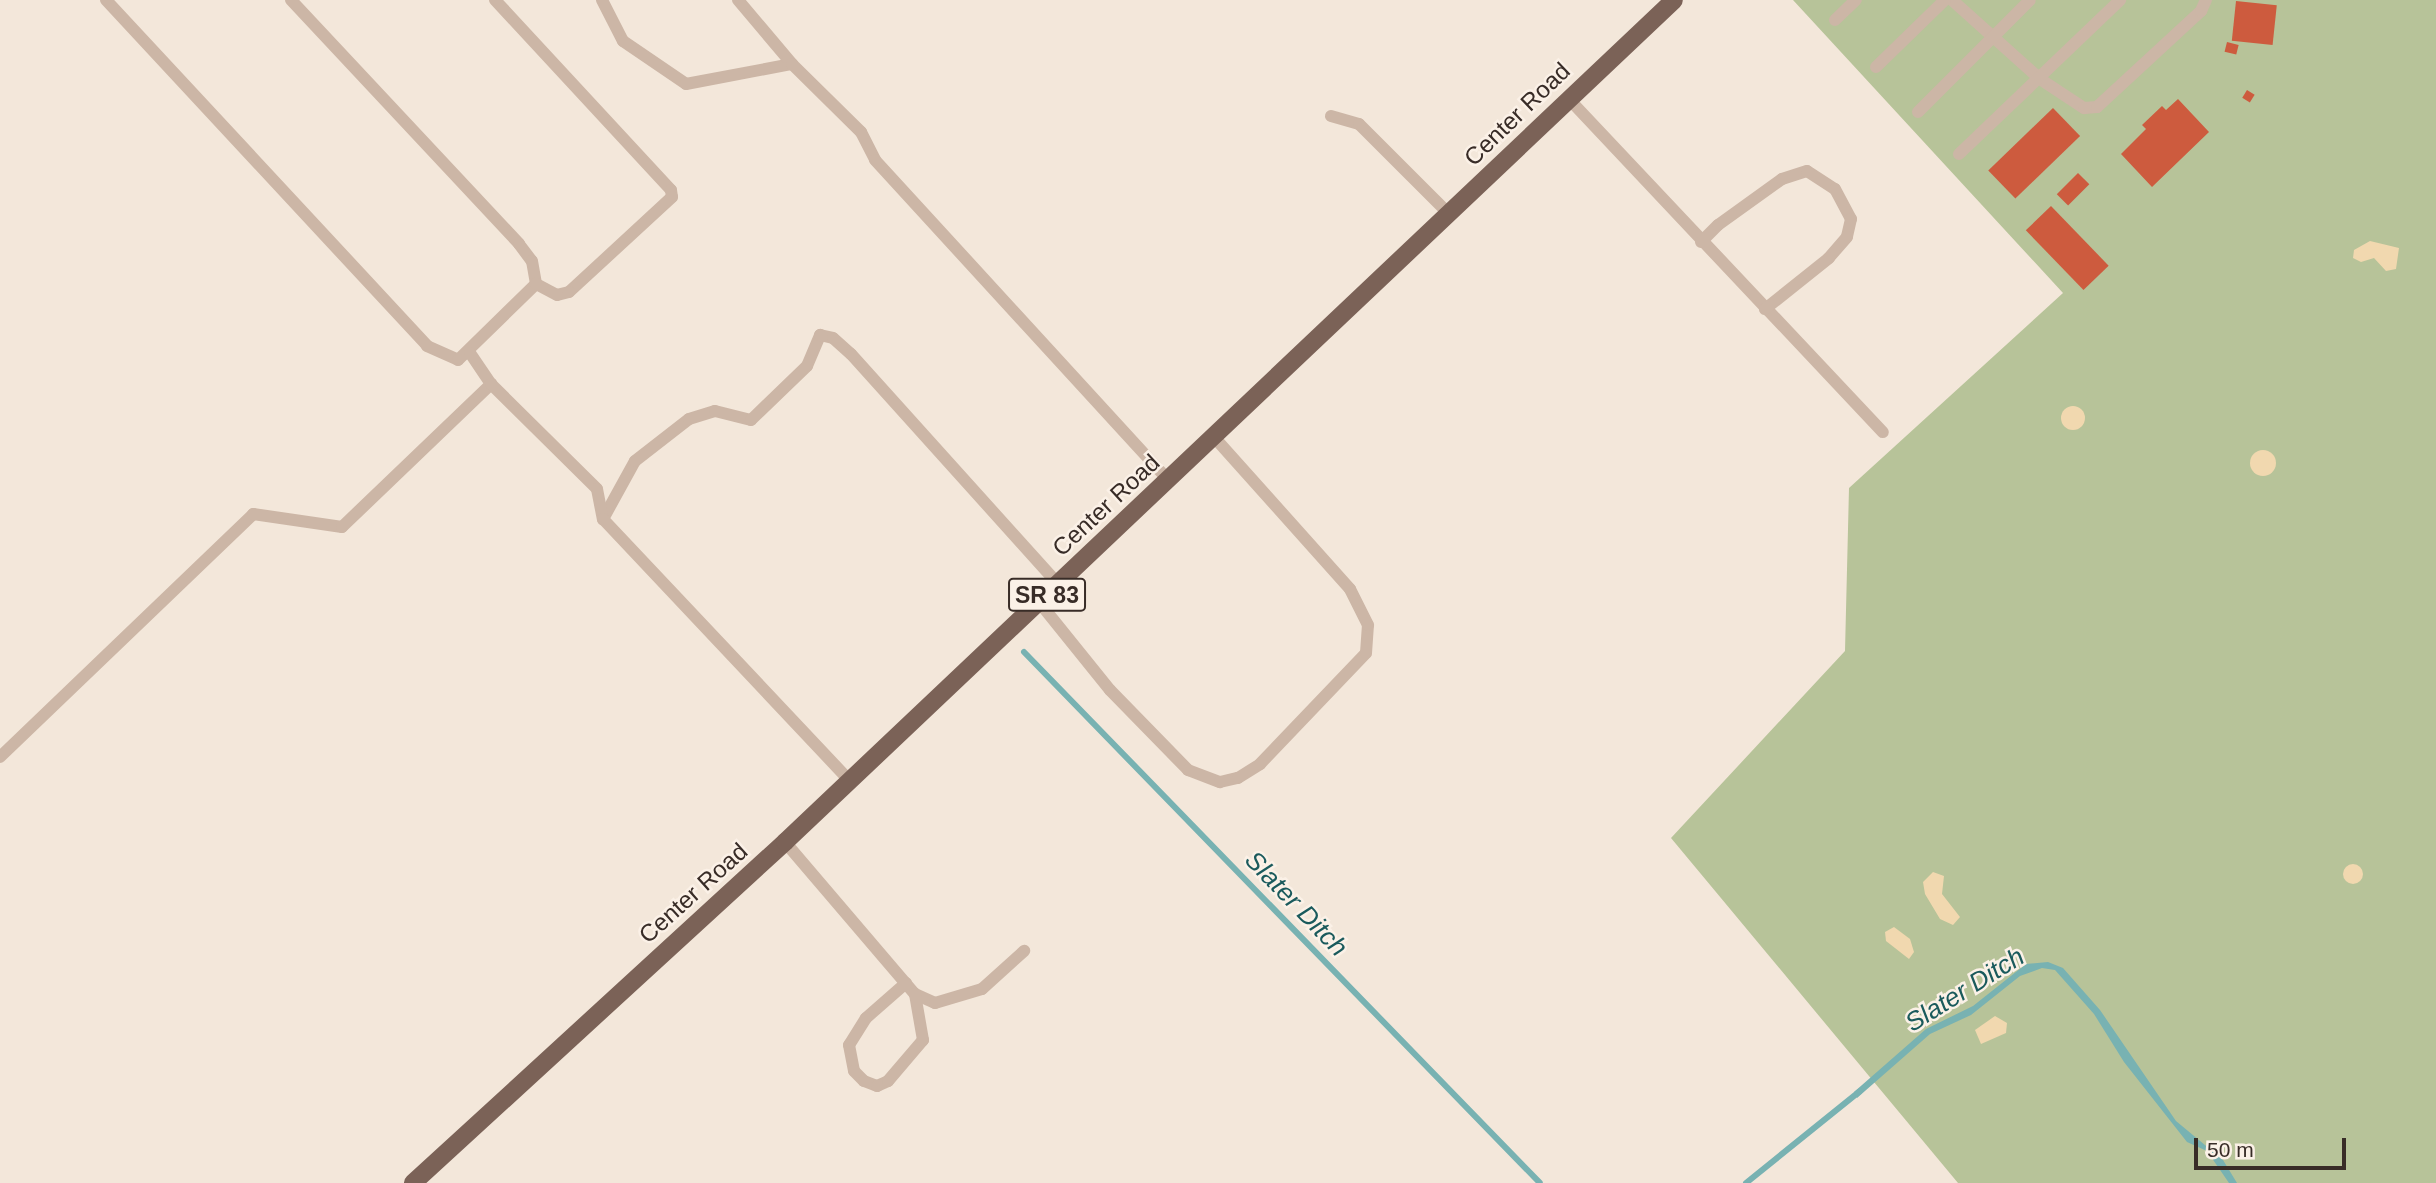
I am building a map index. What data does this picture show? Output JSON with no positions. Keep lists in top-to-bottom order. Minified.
{"streets":{"main road":["Center Road","SR 83"]},"water":["Slater Ditch"],"scale_bar":"50 m"}
